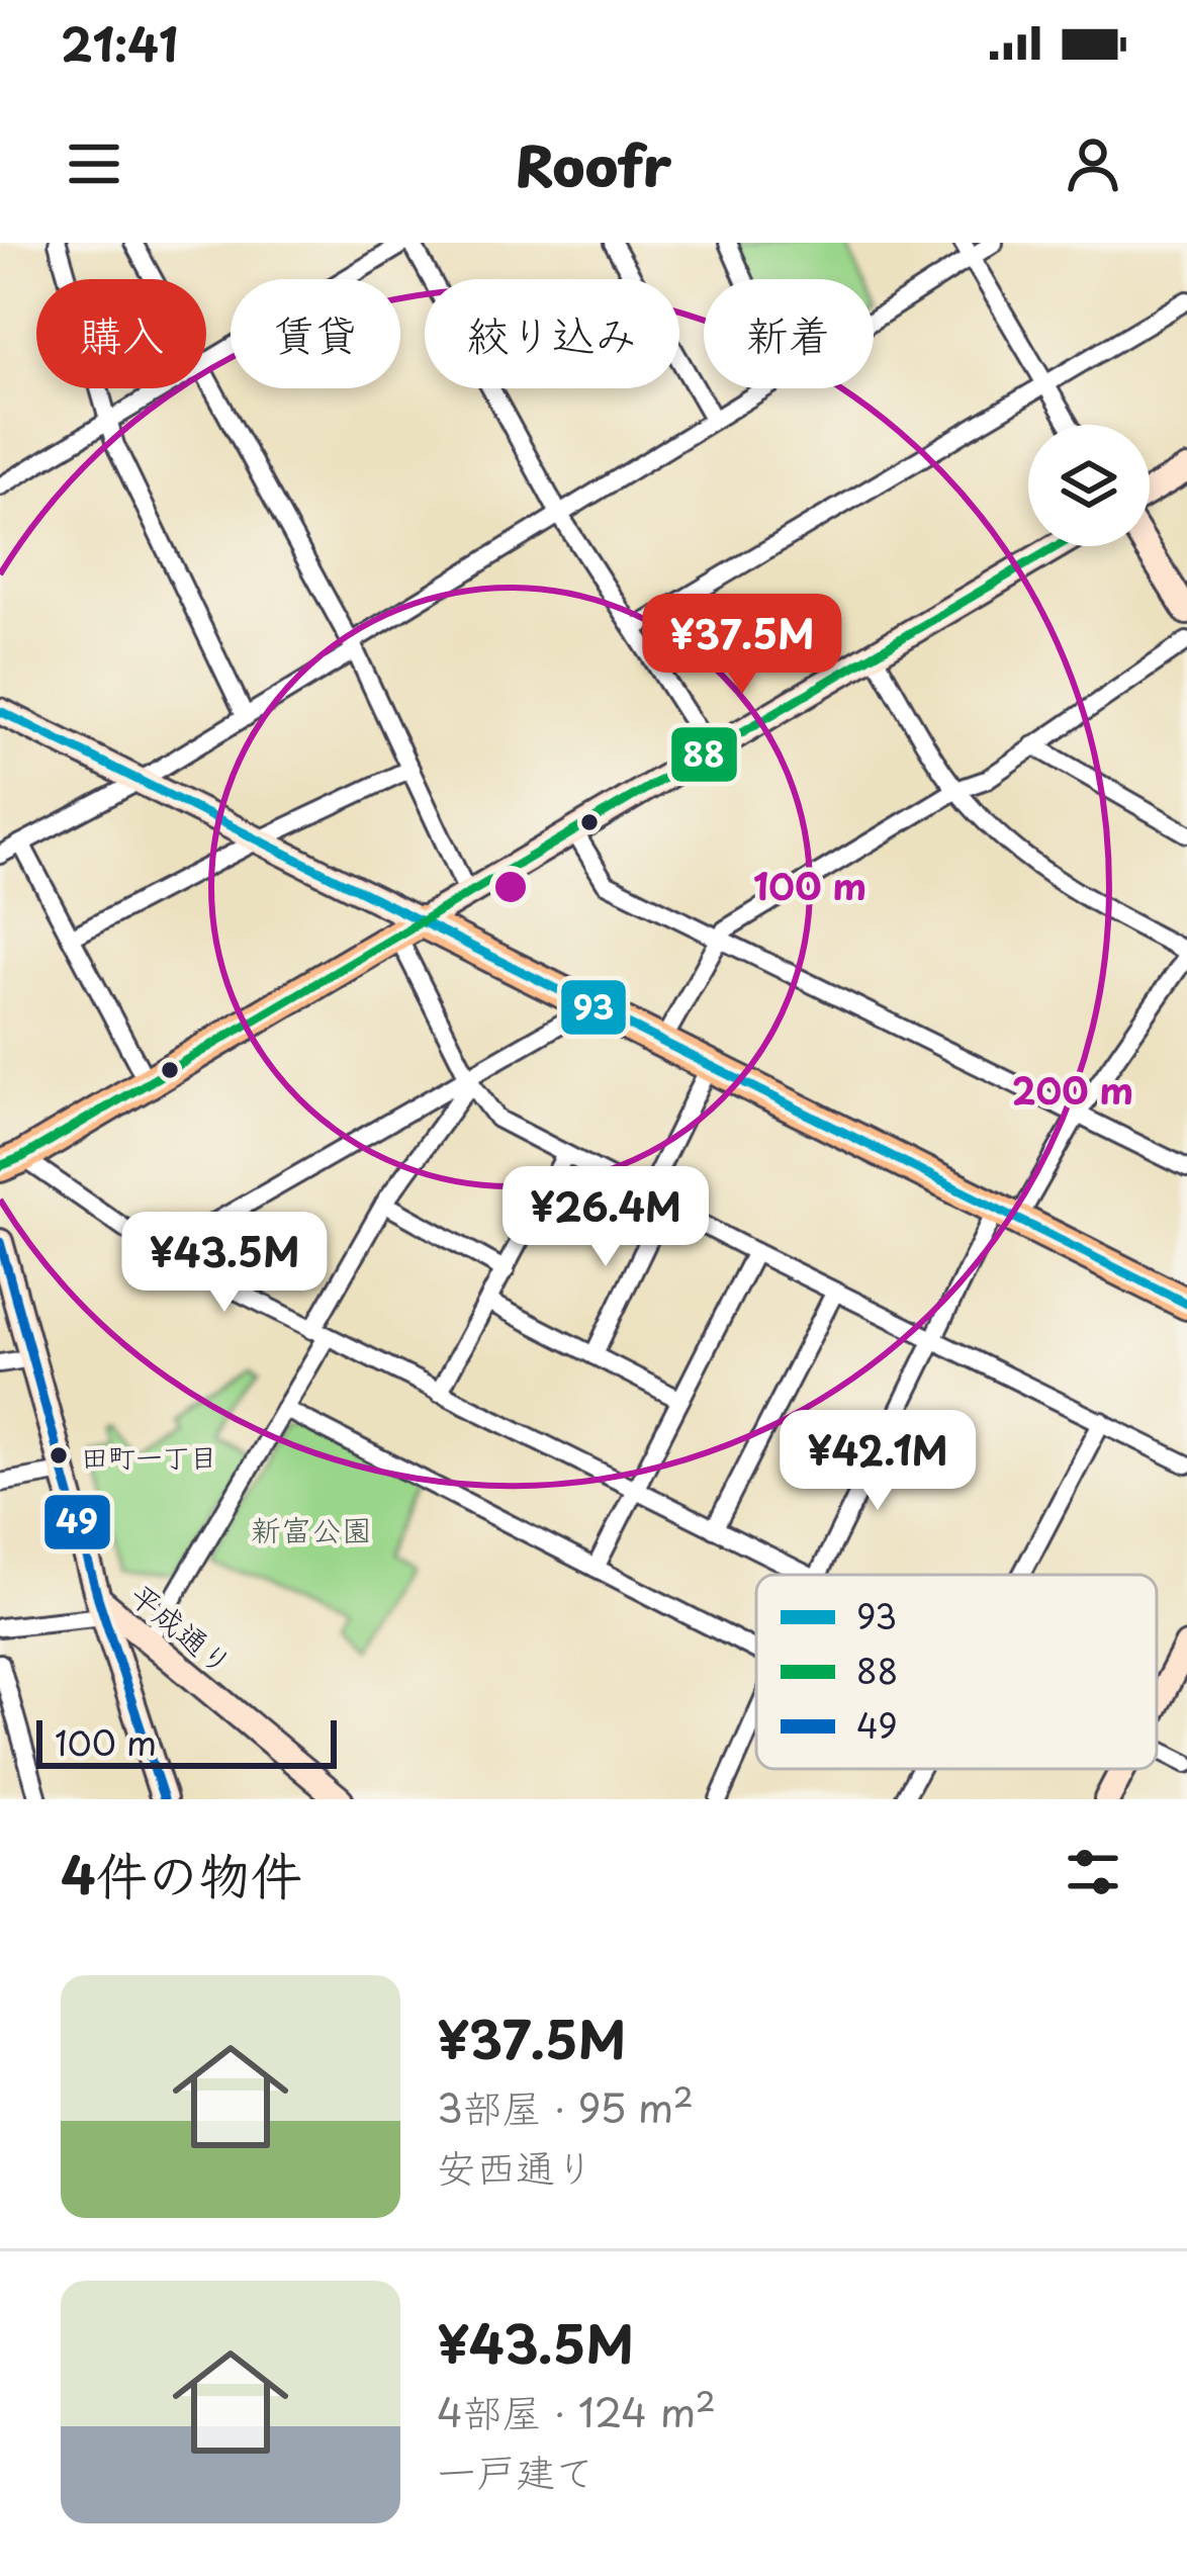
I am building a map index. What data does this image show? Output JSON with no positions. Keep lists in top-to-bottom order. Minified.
{"streets":{"main road":["平成通り"]},"parks":["新富公園"],"places":["田町一丁目"],"lines":["transit line 88","transit line 93","transit line 49"],"legend":["93","88","49"],"scale_bar":"100 m","page":{"status":"21:41","header":"Roofr","chip":["購入","賃貸","絞り込み","新着"],"price":["¥37.5M","¥26.4M","¥43.5M","¥42.1M"],"scale":"100 m","heading":"4件の物件","list":[{"name":"¥37.5M","note":"3部屋 · 95 m² · 安西通り"},{"name":"¥43.5M","note":"4部屋 · 124 m² · 一戸建て"}]},"rings":["100 m","200 m"]}
